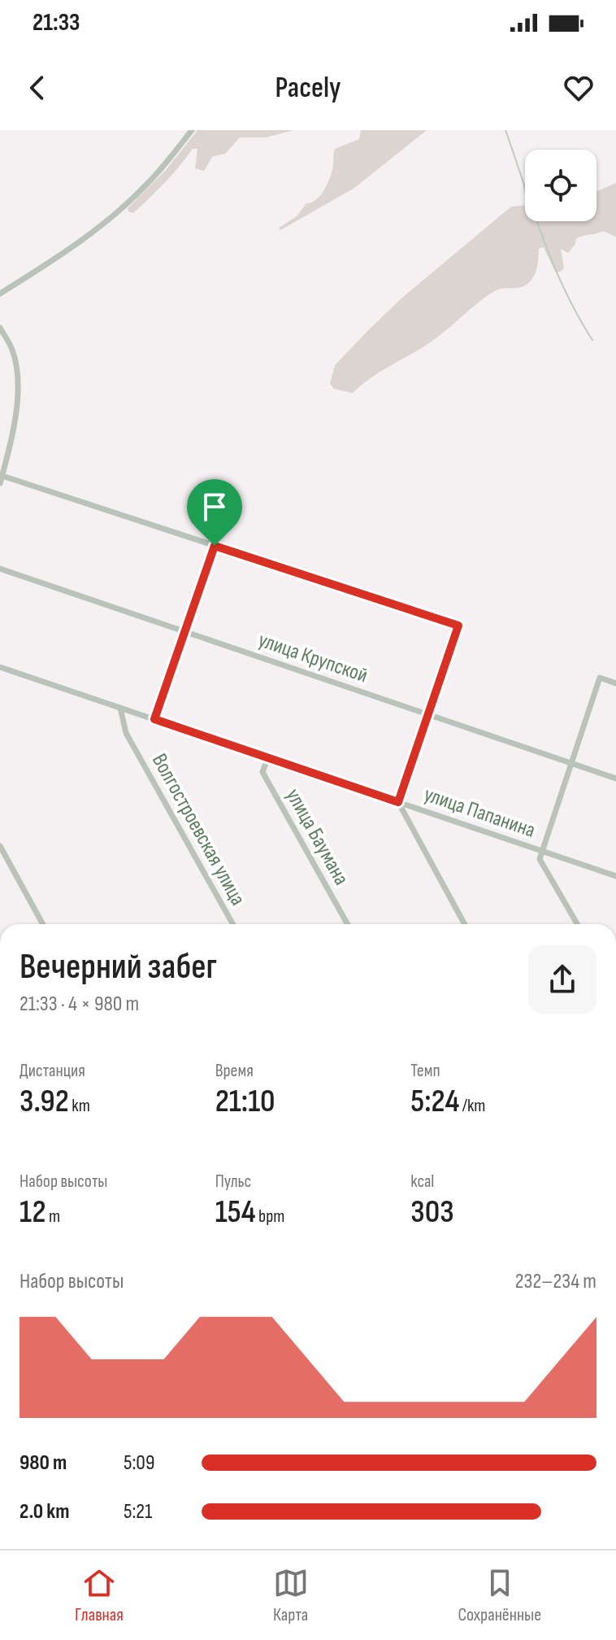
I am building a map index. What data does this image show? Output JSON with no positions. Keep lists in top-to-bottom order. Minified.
{"streets":{"street":["улица Крупской","улица Папанина","Волгостроевская улица","улица Баумана"]},"crossings":[["улица Папанина","Волгостроевская улица"],["улица Папанина","улица Баумана"]],"page":{"status":"21:33","header":"Pacely","heading":["Вечерний забег","21:33 · 4 × 980 m"],"stats":[["Дистанция","3.92 km"],["Время","21:10"],["Темп","5:24 /km"],["Набор высоты","12 m"],["Пульс","154 bpm"],["kcal","303"]],"chart":["Набор высоты","232–234 m"],"list":[{"name":"980 m","note":"5:09"},{"name":"2.0 km","note":"5:21"}],"tabs":["Главная","Карта","Сохранённые"]}}
